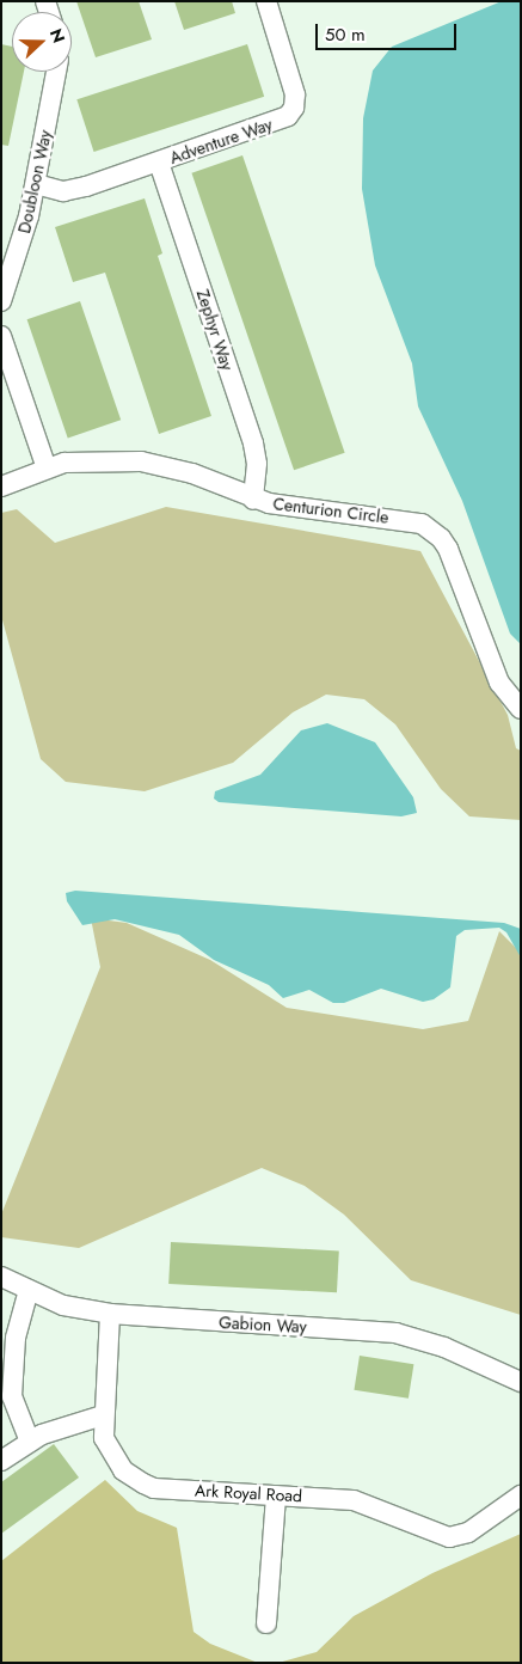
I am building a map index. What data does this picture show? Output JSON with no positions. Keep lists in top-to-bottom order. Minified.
{"streets":{"street":["Adventure Way","Doubloon Way","Zephyr Way","Centurion Circle","Gabion Way","Ark Royal Road"]},"crossings":[["Adventure Way","Doubloon Way"],["Adventure Way","Zephyr Way"],["Zephyr Way","Centurion Circle"],["Gabion Way","Ark Royal Road"]],"scale_bar":"50 m","north":"right"}
